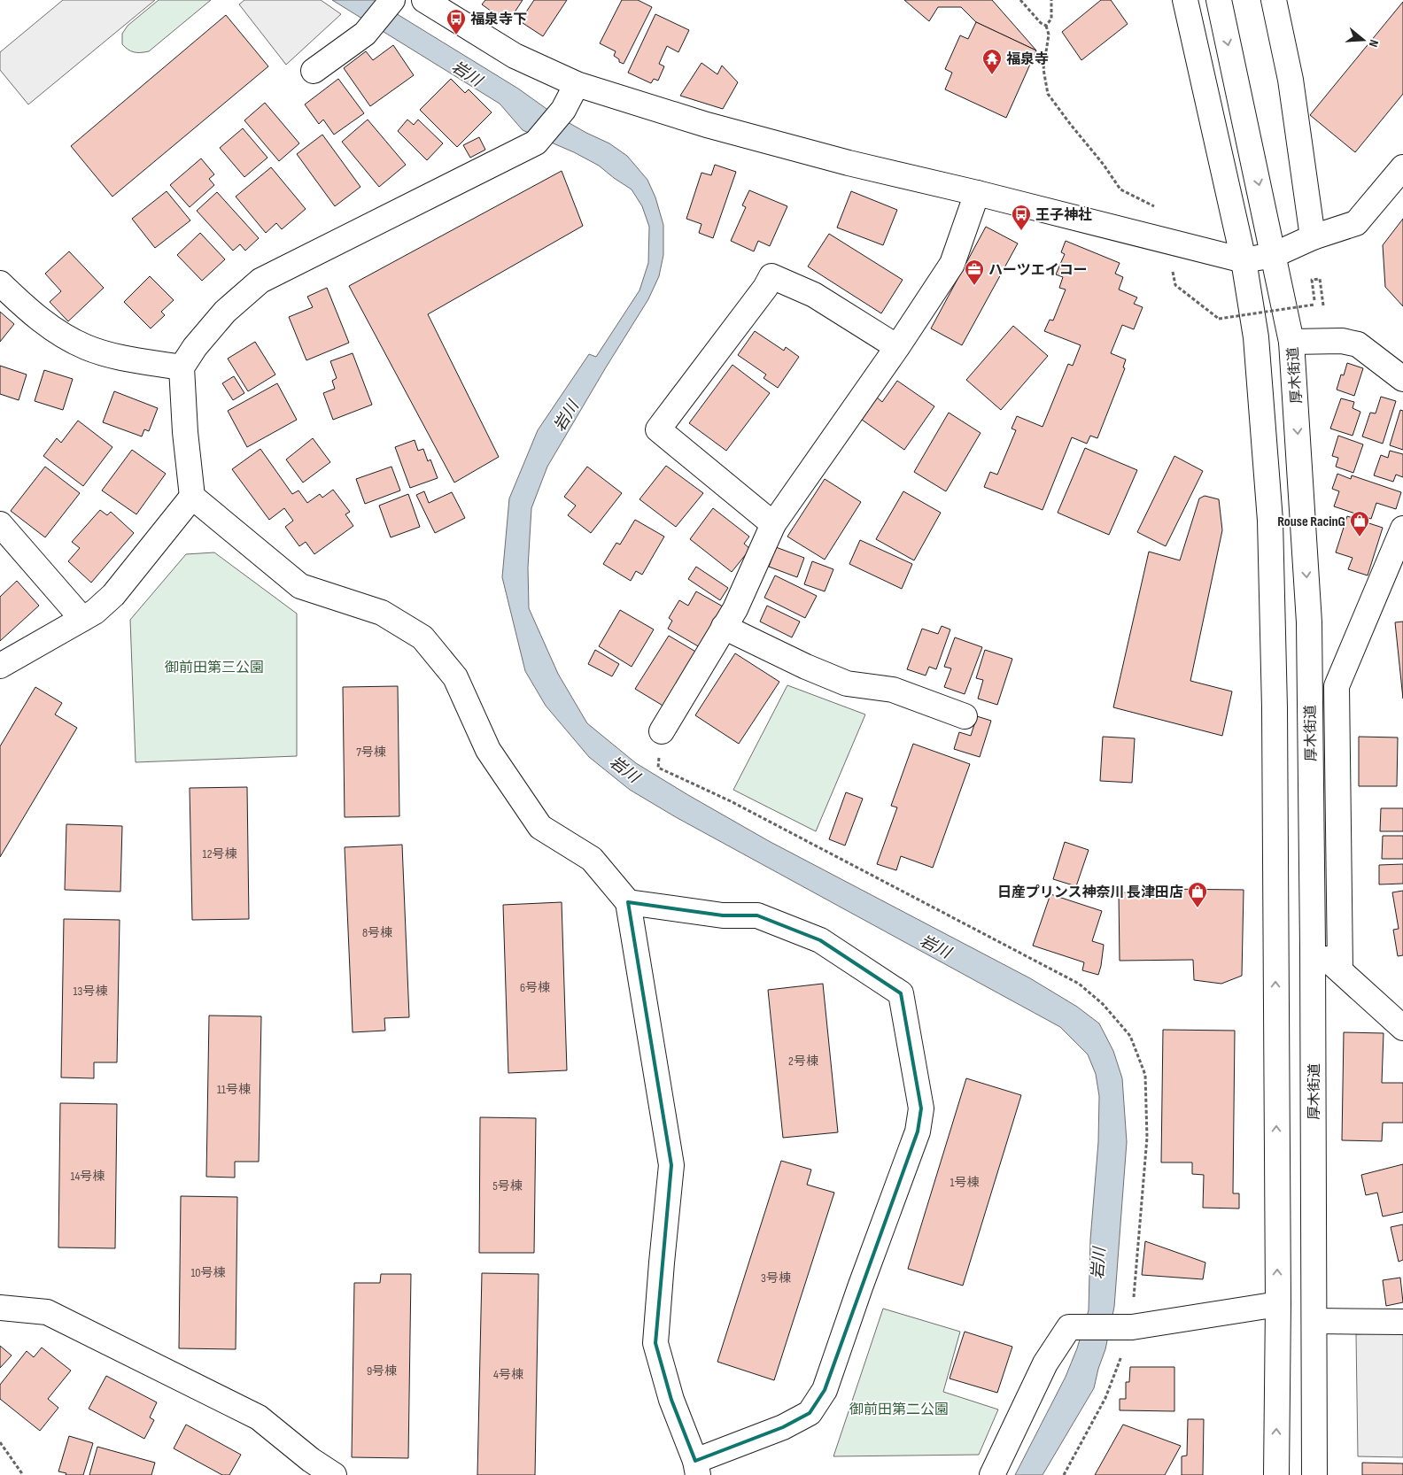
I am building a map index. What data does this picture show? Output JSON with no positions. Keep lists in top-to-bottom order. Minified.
{"streets":{"main road":["厚木街道"]},"water":["岩川"],"parks":["御前田第三公園","御前田第二公園"],"places":{"bus stop":["福泉寺下","王子神社"],"temple":["福泉寺"],"office":["ハーツエイコー"],"shop":["Rouse RacinG","日産プリンス神奈川 長津田店"]},"house_numbers":["7号棟","12号棟","8号棟","6号棟","13号棟","2号棟","11号棟","14号棟","1号棟","5号棟","10号棟","3号棟","9号棟","4号棟"],"north":"right"}
